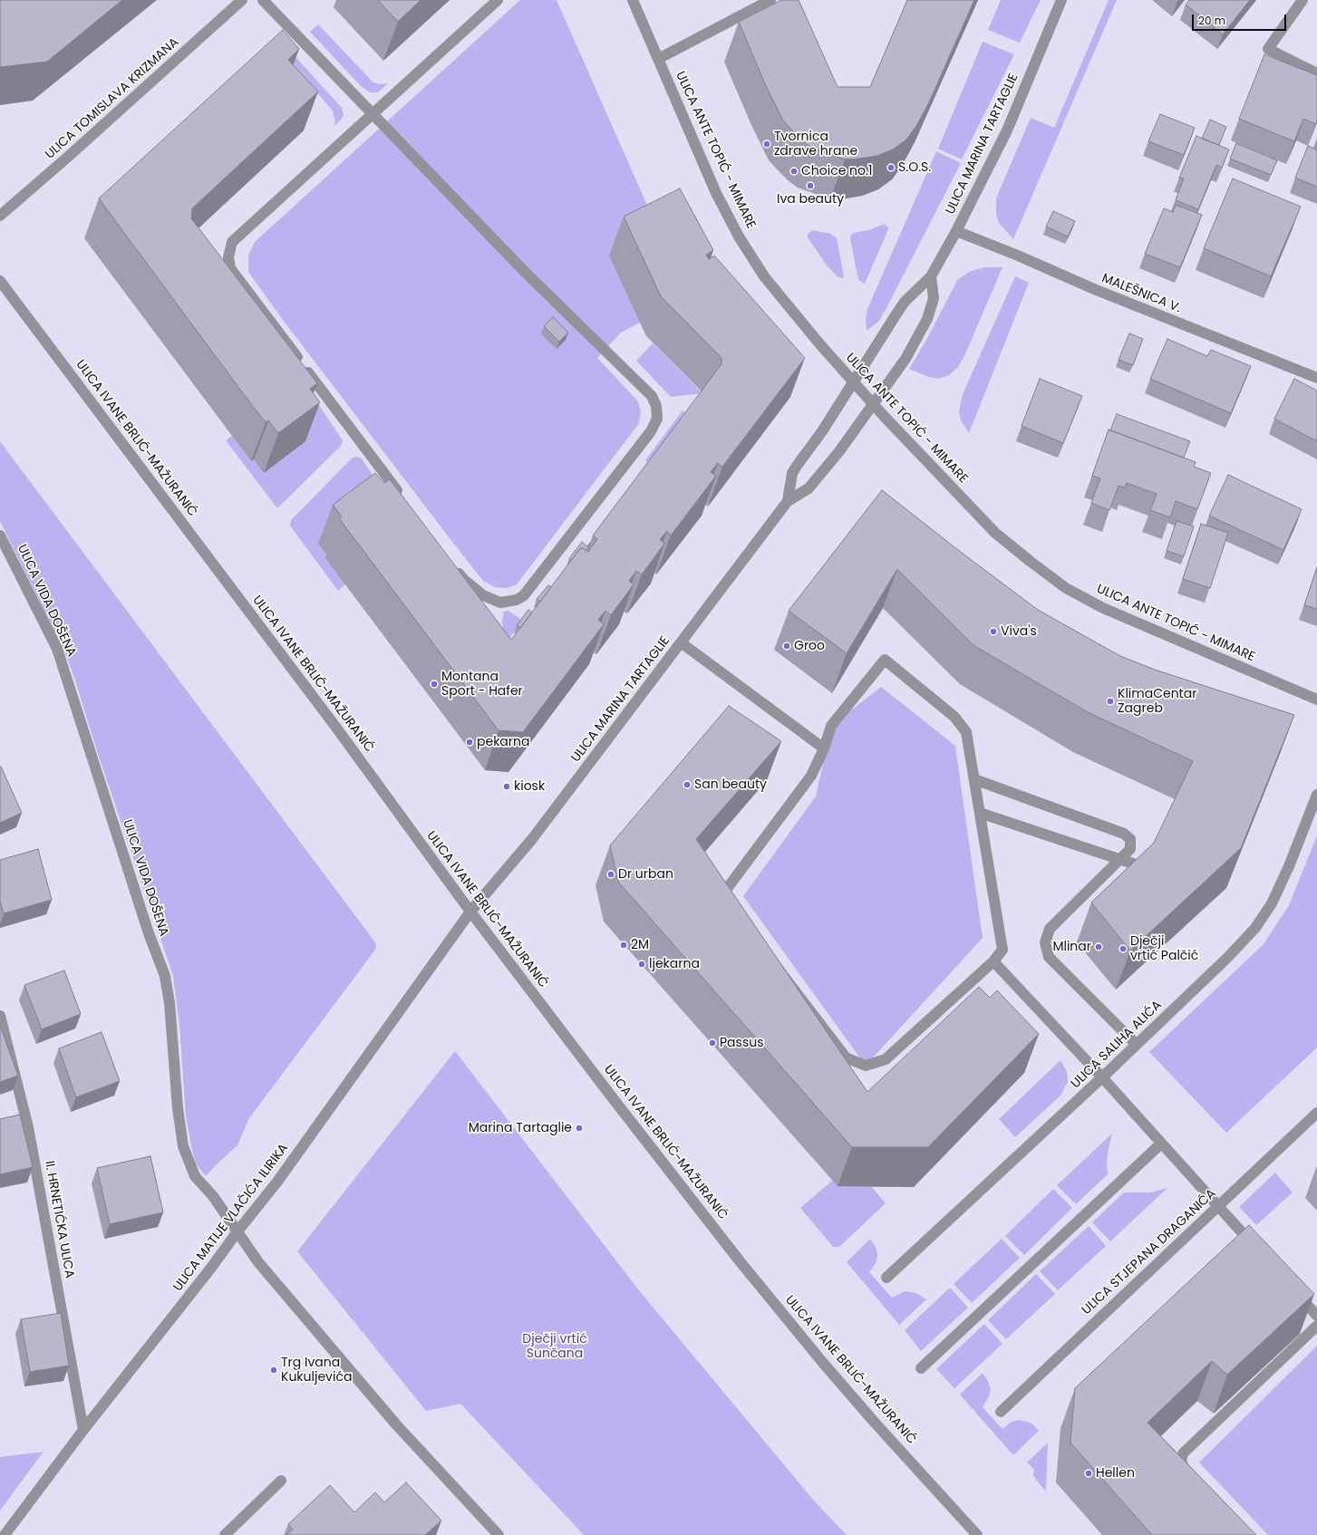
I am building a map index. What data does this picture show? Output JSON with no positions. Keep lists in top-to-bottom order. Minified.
{"streets":{"street":["ULICA TOMISLAVA KRIZMANA","ULICA MARINA TARTAGLIE","ULICA ANTE TOPIĆ - MIMARE","MALEŠNICA V.","ULICA IVANE BRLIĆ-MAŽURANIĆ","ULICA VIDA DOŠENA","ULICA SALIHA ALIĆA","ULICA MATIJE VLAČIĆA ILIRIKA","II. HRNETIĆKA ULICA","ULICA STJEPANA DRAGANIĆA"]},"crossings":[["ULICA MARINA TARTAGLIE","ULICA ANTE TOPIĆ - MIMARE"],["ULICA MARINA TARTAGLIE","MALEŠNICA V."],["ULICA MARINA TARTAGLIE","ULICA IVANE BRLIĆ-MAŽURANIĆ"],["ULICA MARINA TARTAGLIE","ULICA MATIJE VLAČIĆA ILIRIKA"],["ULICA IVANE BRLIĆ-MAŽURANIĆ","ULICA MATIJE VLAČIĆA ILIRIKA"],["ULICA VIDA DOŠENA","ULICA MATIJE VLAČIĆA ILIRIKA"],["ULICA MATIJE VLAČIĆA ILIRIKA","II. HRNETIĆKA ULICA"]],"parks":["Dječji vrtić Sunčana"],"places":["Tvornica zdrave hrane","S.O.S.","Choice no.1","Iva beauty","Viva's","Groo","Montana Sport - Hafer","KlimaCentar Zagreb","pekarna","San beauty","kiosk","Dr urban","2M","Mlinar","Dječji vrtić Palčić","ljekarna","Passus","Marina Tartaglie","Trg Ivana Kukuljevića","Hellen"],"scale_bar":"20 m"}
